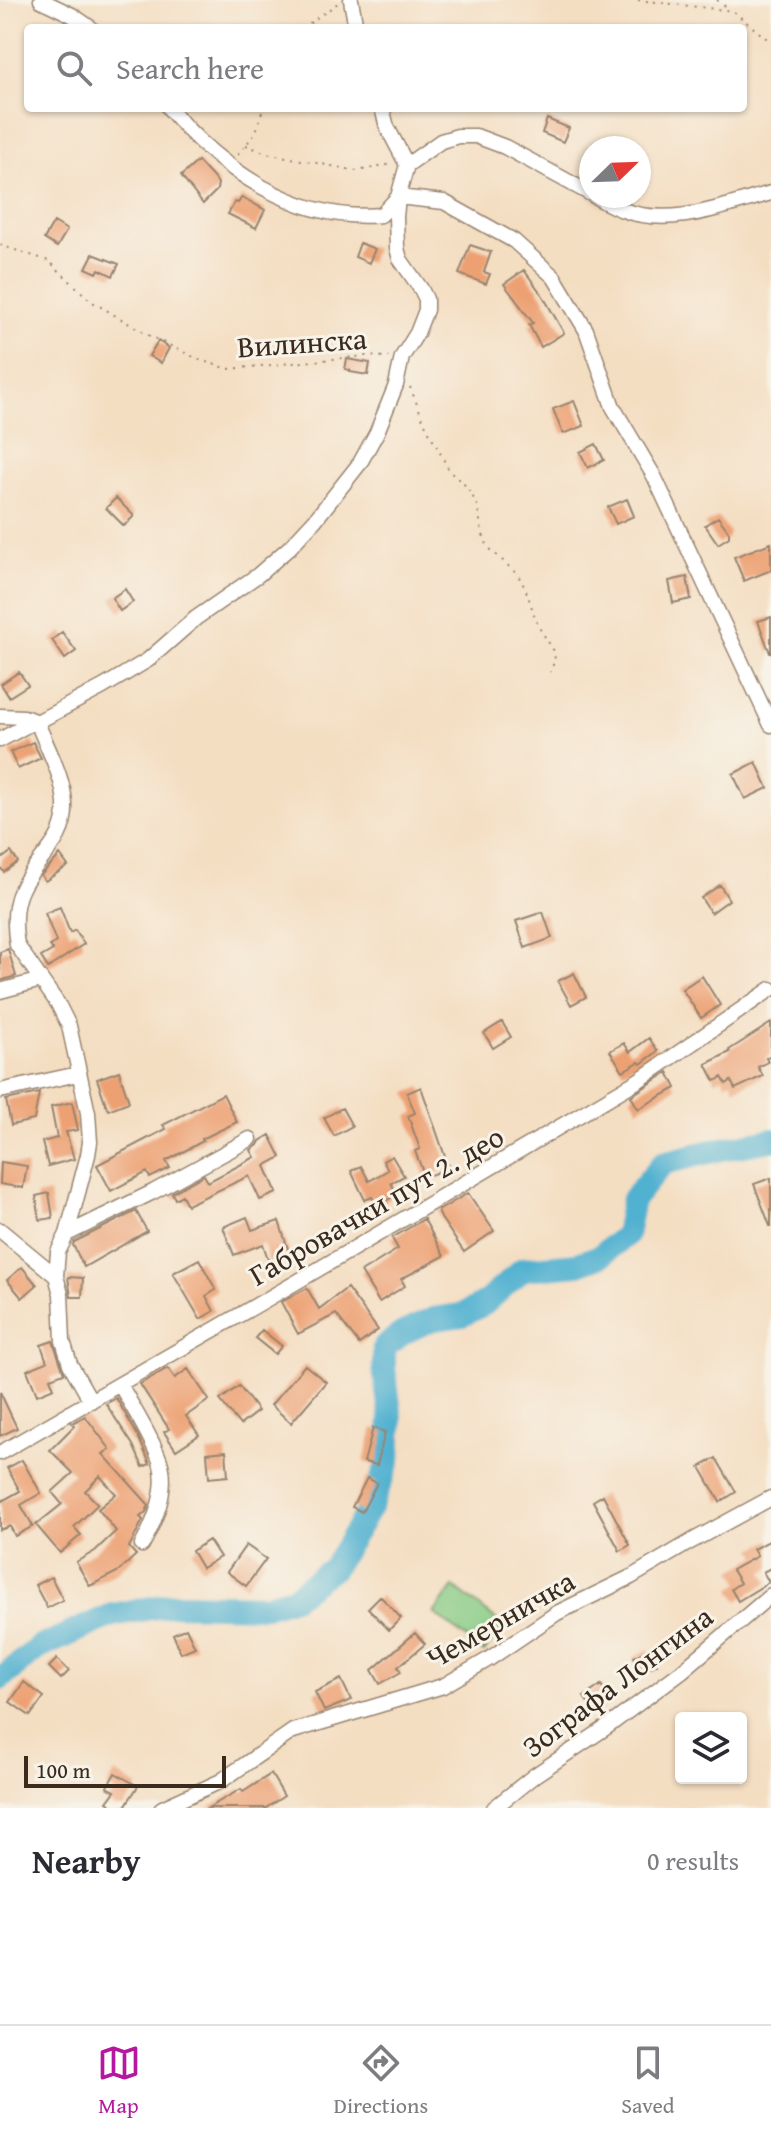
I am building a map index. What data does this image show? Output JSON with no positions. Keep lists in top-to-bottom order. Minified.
{"streets":{"street":["Габровачки пут 2. део","Чемерничка","Зографа Лонгина"],"path":["Вилинска"]},"scale_bar":"100 m","north":"top right","page":{"search":"Search here","scale":"100 m","heading":["Nearby","0 results"],"nav":["Map","Directions","Saved"]}}
